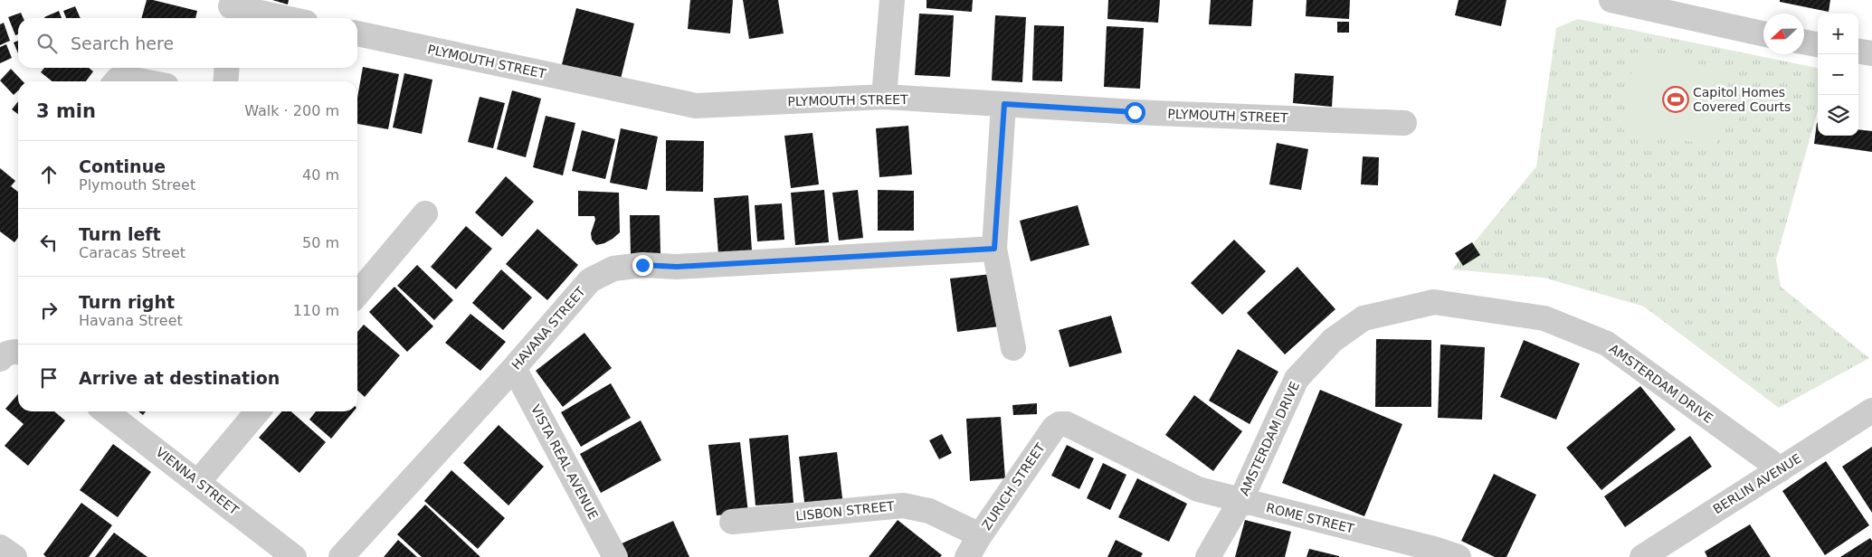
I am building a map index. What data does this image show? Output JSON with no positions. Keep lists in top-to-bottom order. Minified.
{"streets":{"street":["PLYMOUTH STREET","HAVANA STREET","AMSTERDAM DRIVE","VISTA REAL AVENUE","VIENNA STREET","BERLIN AVENUE","ZURICH STREET","LISBON STREET","ROME STREET"]},"crossings":[["HAVANA STREET","VISTA REAL AVENUE"],["AMSTERDAM DRIVE","BERLIN AVENUE"],["AMSTERDAM DRIVE","ROME STREET"],["ZURICH STREET","LISBON STREET"],["ZURICH STREET","ROME STREET"]],"places":{"sports":["Capitol Homes Covered Courts"]},"north":"left","page":{"map_buttons":["+","−"],"search":"Search here","heading":["3 min","Walk · 200 m"],"list":[["Continue","Plymouth Street","40 m"],["Turn left","Caracas Street","50 m"],["Turn right","Havana Street","110 m"],"Arrive at destination"]}}
